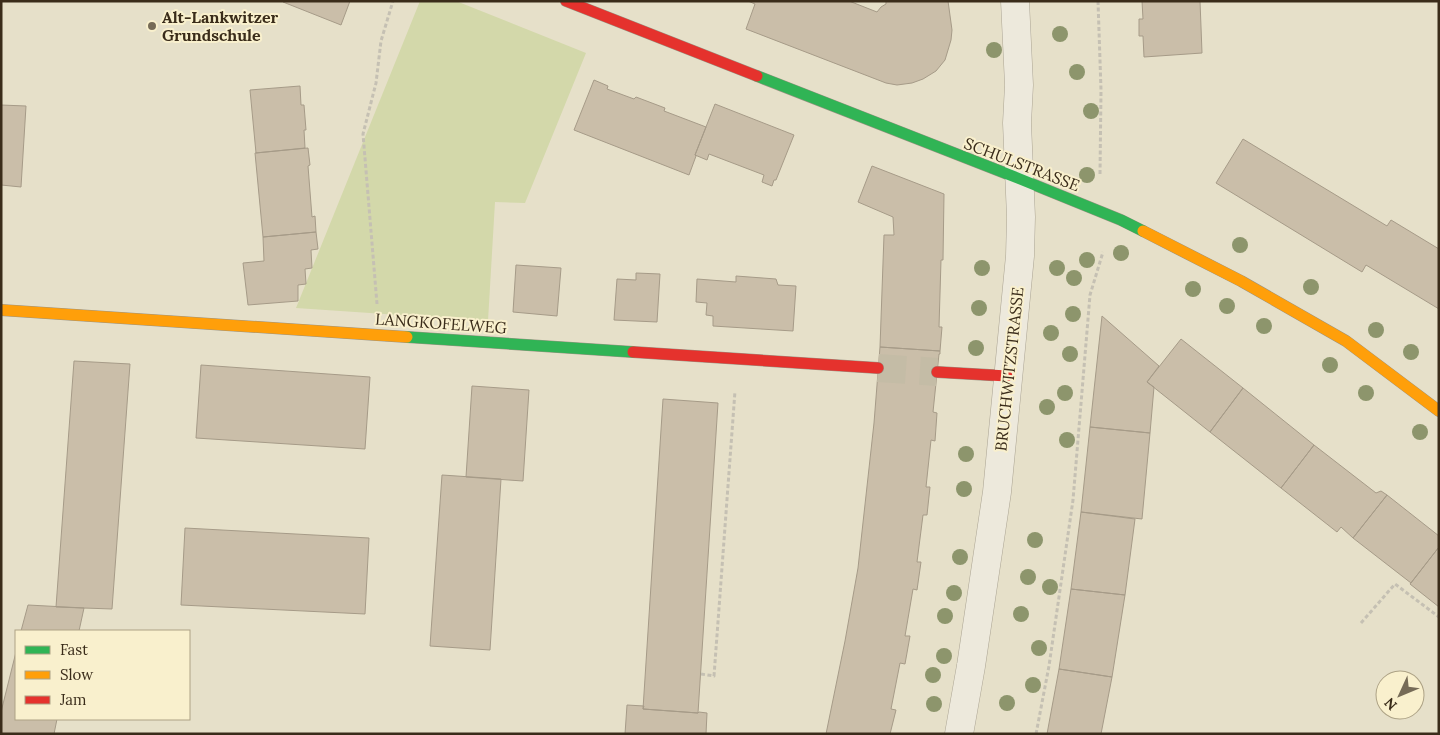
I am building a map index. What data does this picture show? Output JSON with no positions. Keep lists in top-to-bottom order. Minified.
{"streets":{"street":["SCHULSTRASSE","LANGKOFELWEG","BRUCHWITZSTRASSE"]},"crossings":[["SCHULSTRASSE","BRUCHWITZSTRASSE"]],"places":["Alt-Lankwitzer Grundschule"],"legend":["Fast","Slow","Jam"],"north":"bottom left"}
